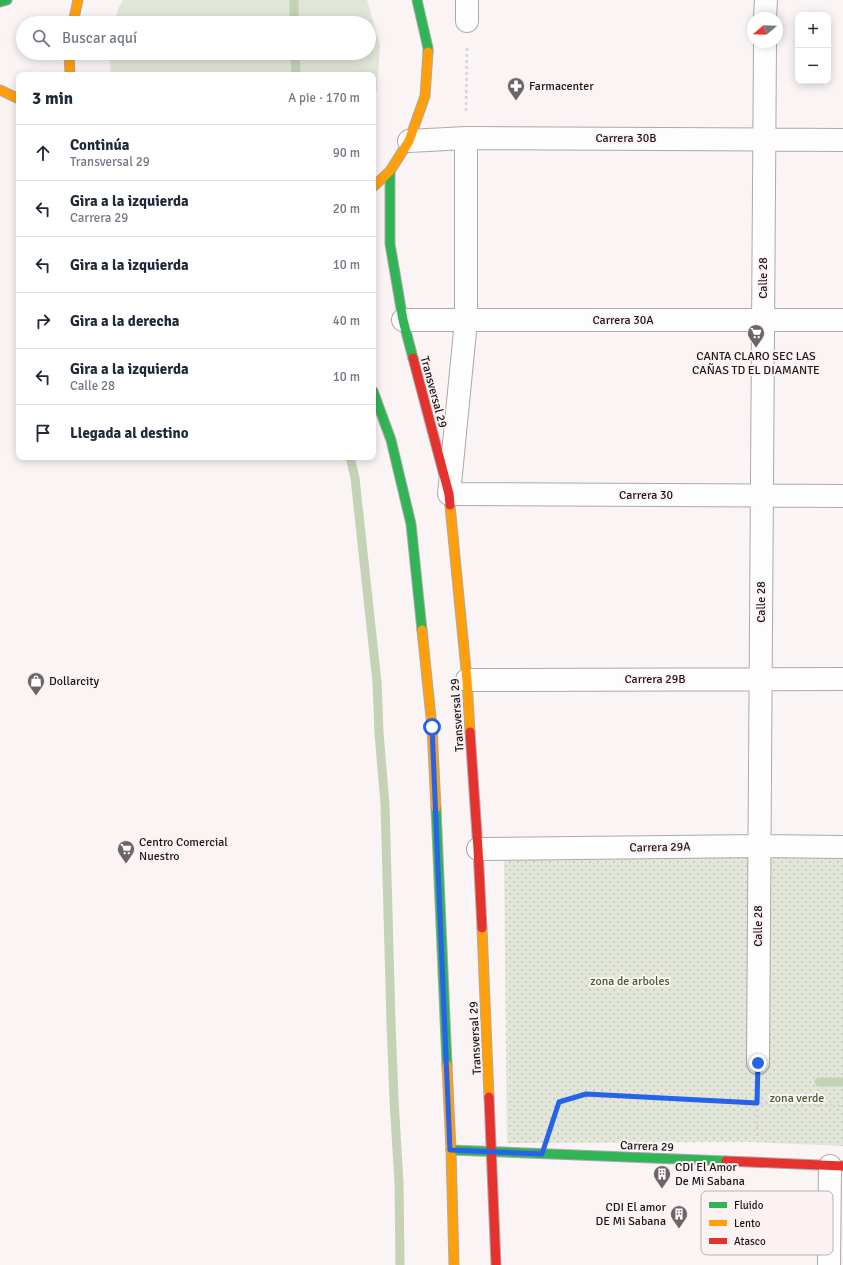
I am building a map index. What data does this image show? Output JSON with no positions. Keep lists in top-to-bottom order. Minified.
{"streets":{"main road":["Transversal 29","Carrera 29"],"street":["Carrera 30B","Calle 28","Carrera 30A","Carrera 30","Carrera 29B","Carrera 29A"]},"crossings":[["Carrera 30B","Calle 28"],["Calle 28","Carrera 30A"],["Calle 28","Carrera 30"],["Calle 28","Carrera 29B"],["Calle 28","Carrera 29A"],["Carrera 30A","Transversal 29"],["Transversal 29","Carrera 30"],["Transversal 29","Carrera 29B"],["Transversal 29","Carrera 29A"],["Transversal 29","Carrera 29"]],"parks":["zona de arboles","zona verde"],"places":{"pharmacy":["Farmacenter"],"supermarket":["CANTA CLARO SEC LAS CAÑAS TD EL DIAMANTE","Centro Comercial Nuestro"],"shop":["Dollarcity"],"building":["CDI El Amor De Mi Sabana","CDI El amor DE Mi Sabana"]},"legend":["Fluido","Lento","Atasco"],"north":"left","page":{"map_buttons":["+","−"],"search":"Buscar aquí","heading":["3 min","A pie · 170 m"],"list":[["Continúa","Transversal 29","90 m"],["Gira a la izquierda","Carrera 29","20 m"],["Gira a la izquierda","10 m"],["Gira a la derecha","40 m"],["Gira a la izquierda","Calle 28","10 m"],"Llegada al destino"]}}
